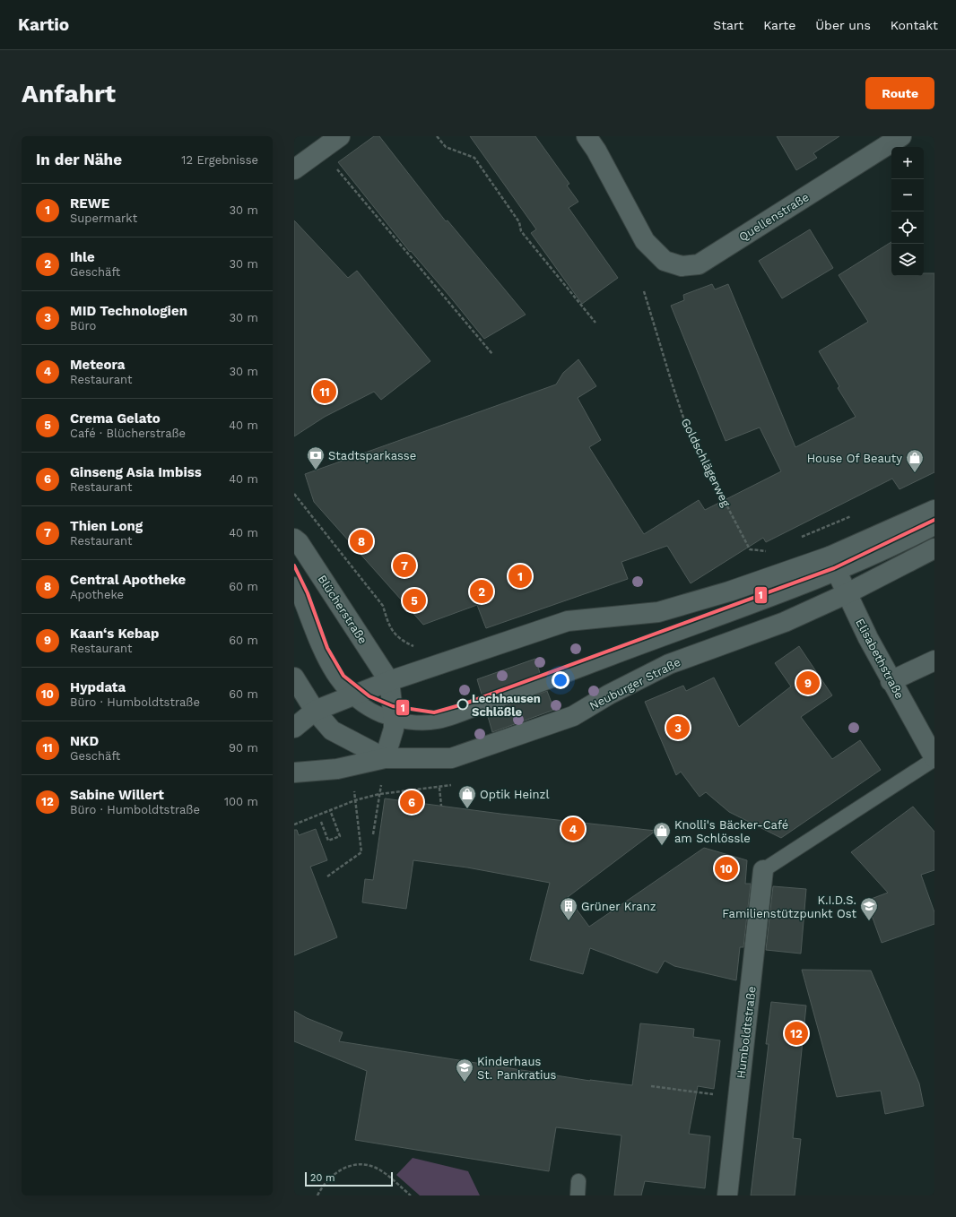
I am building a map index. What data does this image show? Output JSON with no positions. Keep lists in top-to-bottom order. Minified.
{"streets":{"street":["Quellenstraße","Blücherstraße","Elisabethstraße","Neuburger Straße","Humboldtstraße"],"path":["Goldschlägerweg"]},"crossings":[["Elisabethstraße","Neuburger Straße"]],"places":{"bank":["Stadtsparkasse"],"shop":["House Of Beauty","Optik Heinzl","Knolli's Bäcker-Café am Schlössle"],"other":["Lechhausen Schlößle"],"building":["Grüner Kranz"],"school or university":["K.I.D.S. Familienstützpunkt Ost","Kinderhaus St. Pankratius"]},"lines":["transit line 1"],"scale_bar":"20 m","page":{"header":"Kartio","nav":["Start","Karte","Über uns","Kontakt"],"buttons":"Route","title":"Anfahrt","heading":["In der Nähe","12 Ergebnisse"],"map_buttons":["+","−"],"list":[{"mark":"1","name":"REWE","note":"Supermarkt","value":"30 m"},{"mark":"2","name":"Ihle","note":"Geschäft","value":"30 m"},{"mark":"3","name":"MID Technologien","note":"Büro","value":"30 m"},{"mark":"4","name":"Meteora","note":"Restaurant","value":"30 m"},{"mark":"5","name":"Crema Gelato","note":"Café · Blücherstraße","value":"40 m"},{"mark":"6","name":"Ginseng Asia Imbiss","note":"Restaurant","value":"40 m"},{"mark":"7","name":"Thien Long","note":"Restaurant","value":"40 m"},{"mark":"8","name":"Central Apotheke","note":"Apotheke","value":"60 m"},{"mark":"9","name":"Kaan‘s Kebap","note":"Restaurant","value":"60 m"},{"mark":"10","name":"Hypdata","note":"Büro · Humboldtstraße","value":"60 m"},{"mark":"11","name":"NKD","note":"Geschäft","value":"90 m"},{"mark":"12","name":"Sabine Willert","note":"Büro · Humboldtstraße","value":"100 m"}],"pins":["11","8","7","1","2","5","9","3","6","4","10","12"],"scale":"20 m"}}
